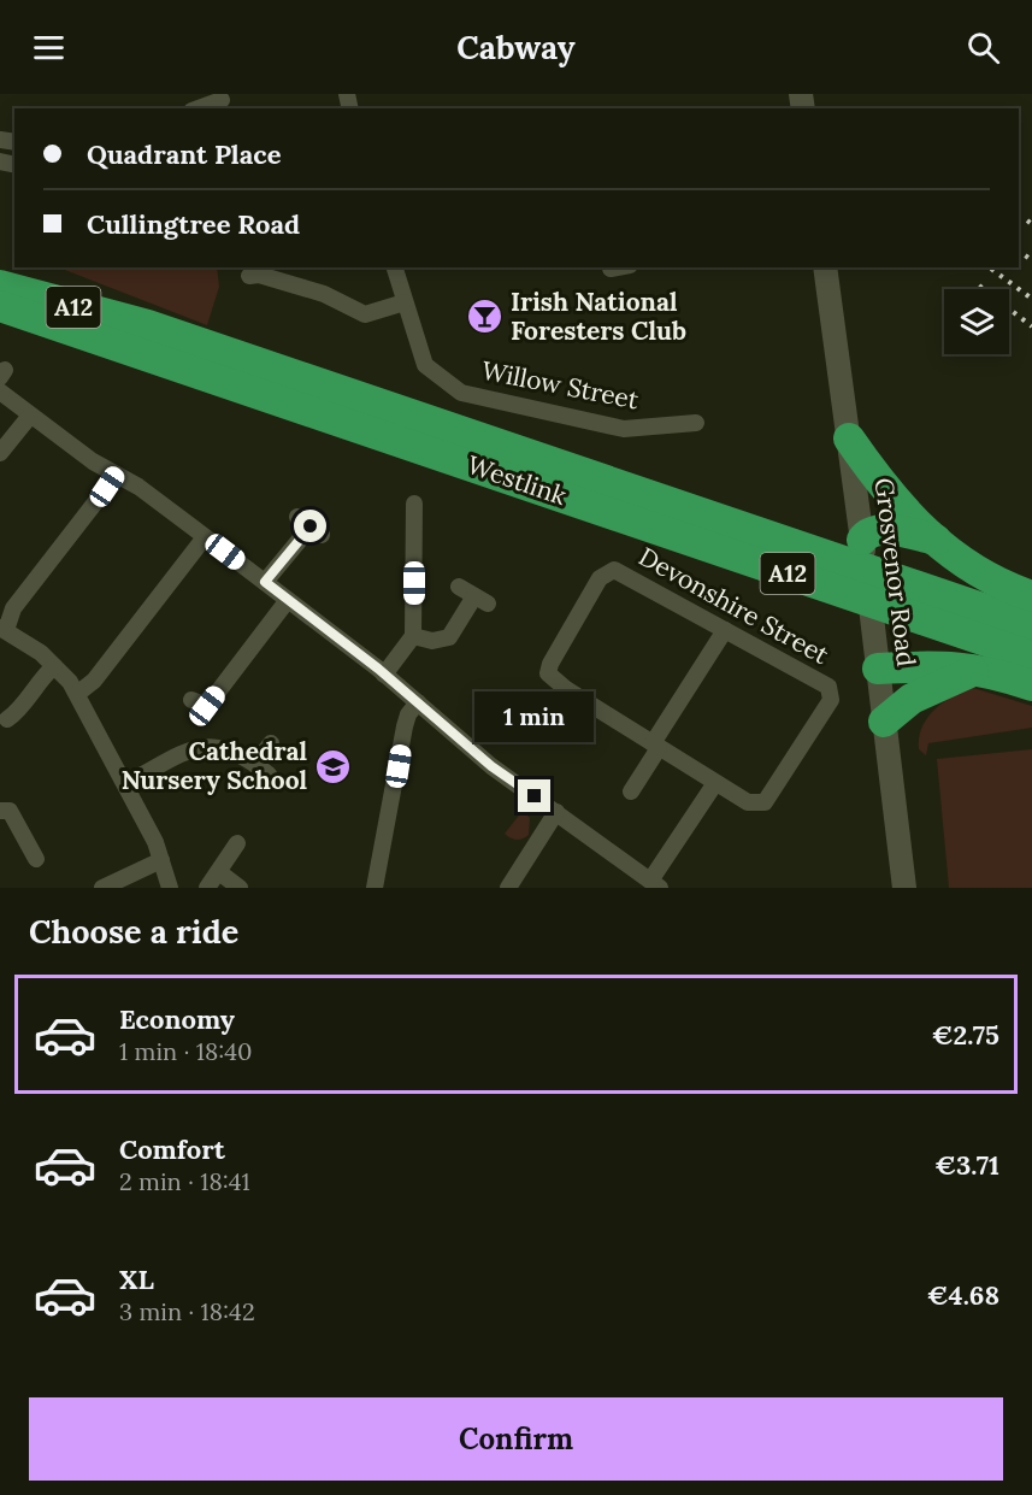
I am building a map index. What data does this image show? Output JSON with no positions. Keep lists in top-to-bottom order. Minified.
{"streets":{"highway":["A12","Westlink"],"main road":["Grosvenor Road"],"street":["Willow Street","Devonshire Street"]},"places":{"bar":["Irish National Foresters Club"],"school or university":["Cathedral Nursery School"]},"page":{"header":"Cabway","banner":["Quadrant Place","Cullingtree Road"],"bubble":"1 min","heading":"Choose a ride","list":[{"name":"Economy","note":"1 min · 18:40","value":"€2.75"},{"name":"Comfort","note":"2 min · 18:41","value":"€3.71"},{"name":"XL","note":"3 min · 18:42","value":"€4.68"}],"buttons":"Confirm"}}
